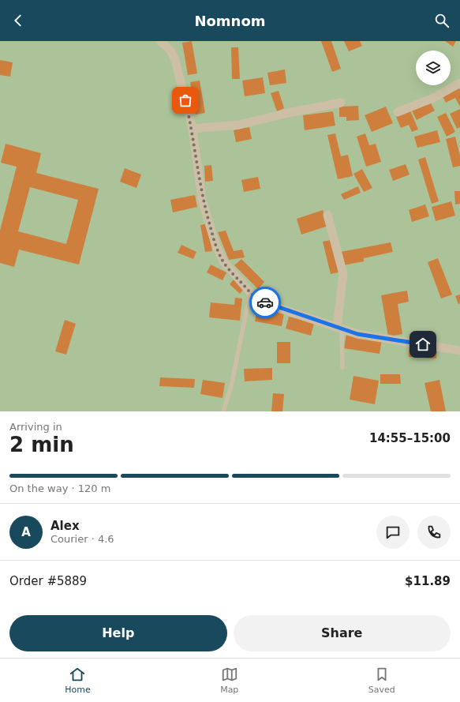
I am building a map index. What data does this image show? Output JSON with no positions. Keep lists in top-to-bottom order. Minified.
{"page":{"header":"Nomnom","heading":["2 min","Arriving in","14:55–15:00"],"panel":["Alex","Courier · 4.6","Order #5889","$11.89"],"bar":"On the way · 120 m","round":"A","buttons":["Help","Share"],"tabs":["Home","Map","Saved"]}}
